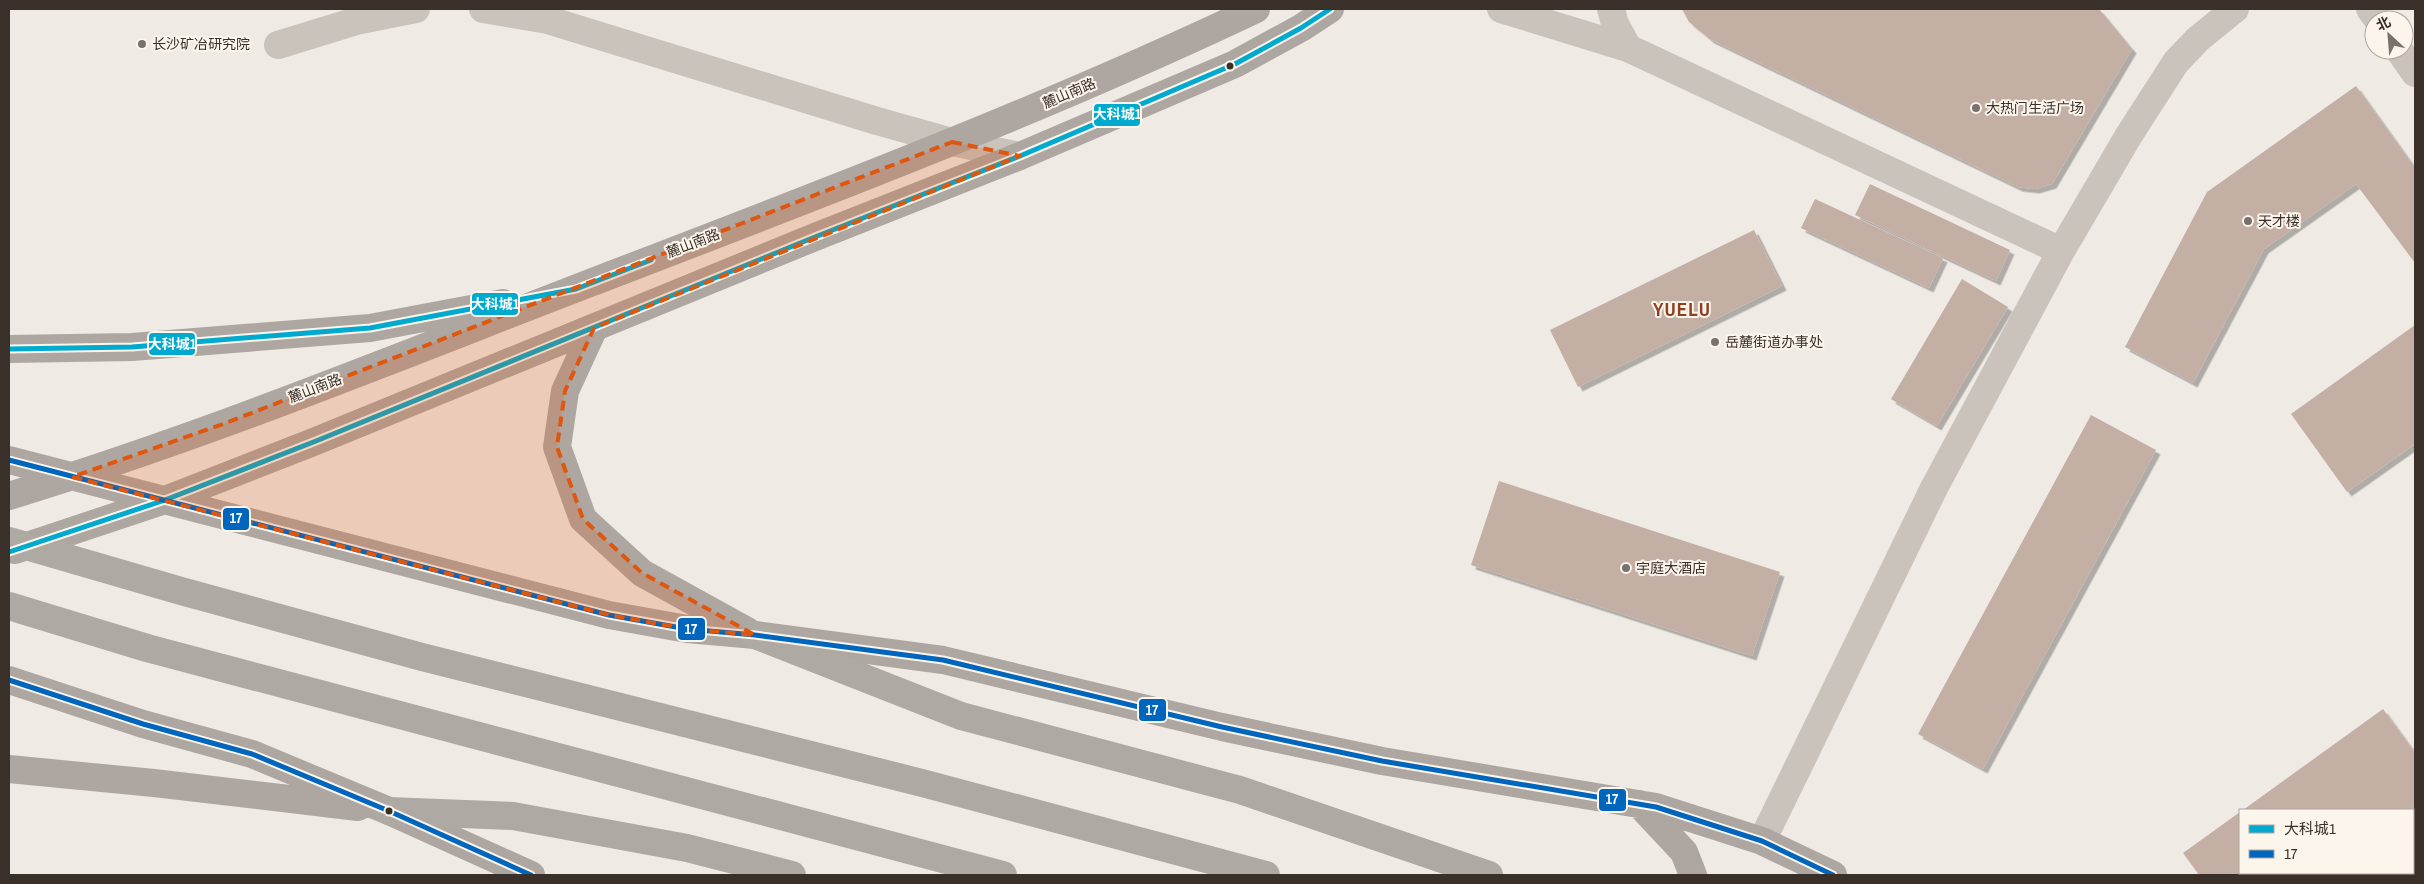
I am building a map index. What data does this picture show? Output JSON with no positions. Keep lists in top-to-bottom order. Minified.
{"streets":{"main road":["麓山南路"]},"districts":["YUELU"],"places":["长沙矿冶研究院","大热门生活广场","天才楼","岳麓街道办事处","宇庭大酒店"],"lines":["transit line 大科城1","transit line 17"],"legend":["大科城1","17"],"north":"top left"}
